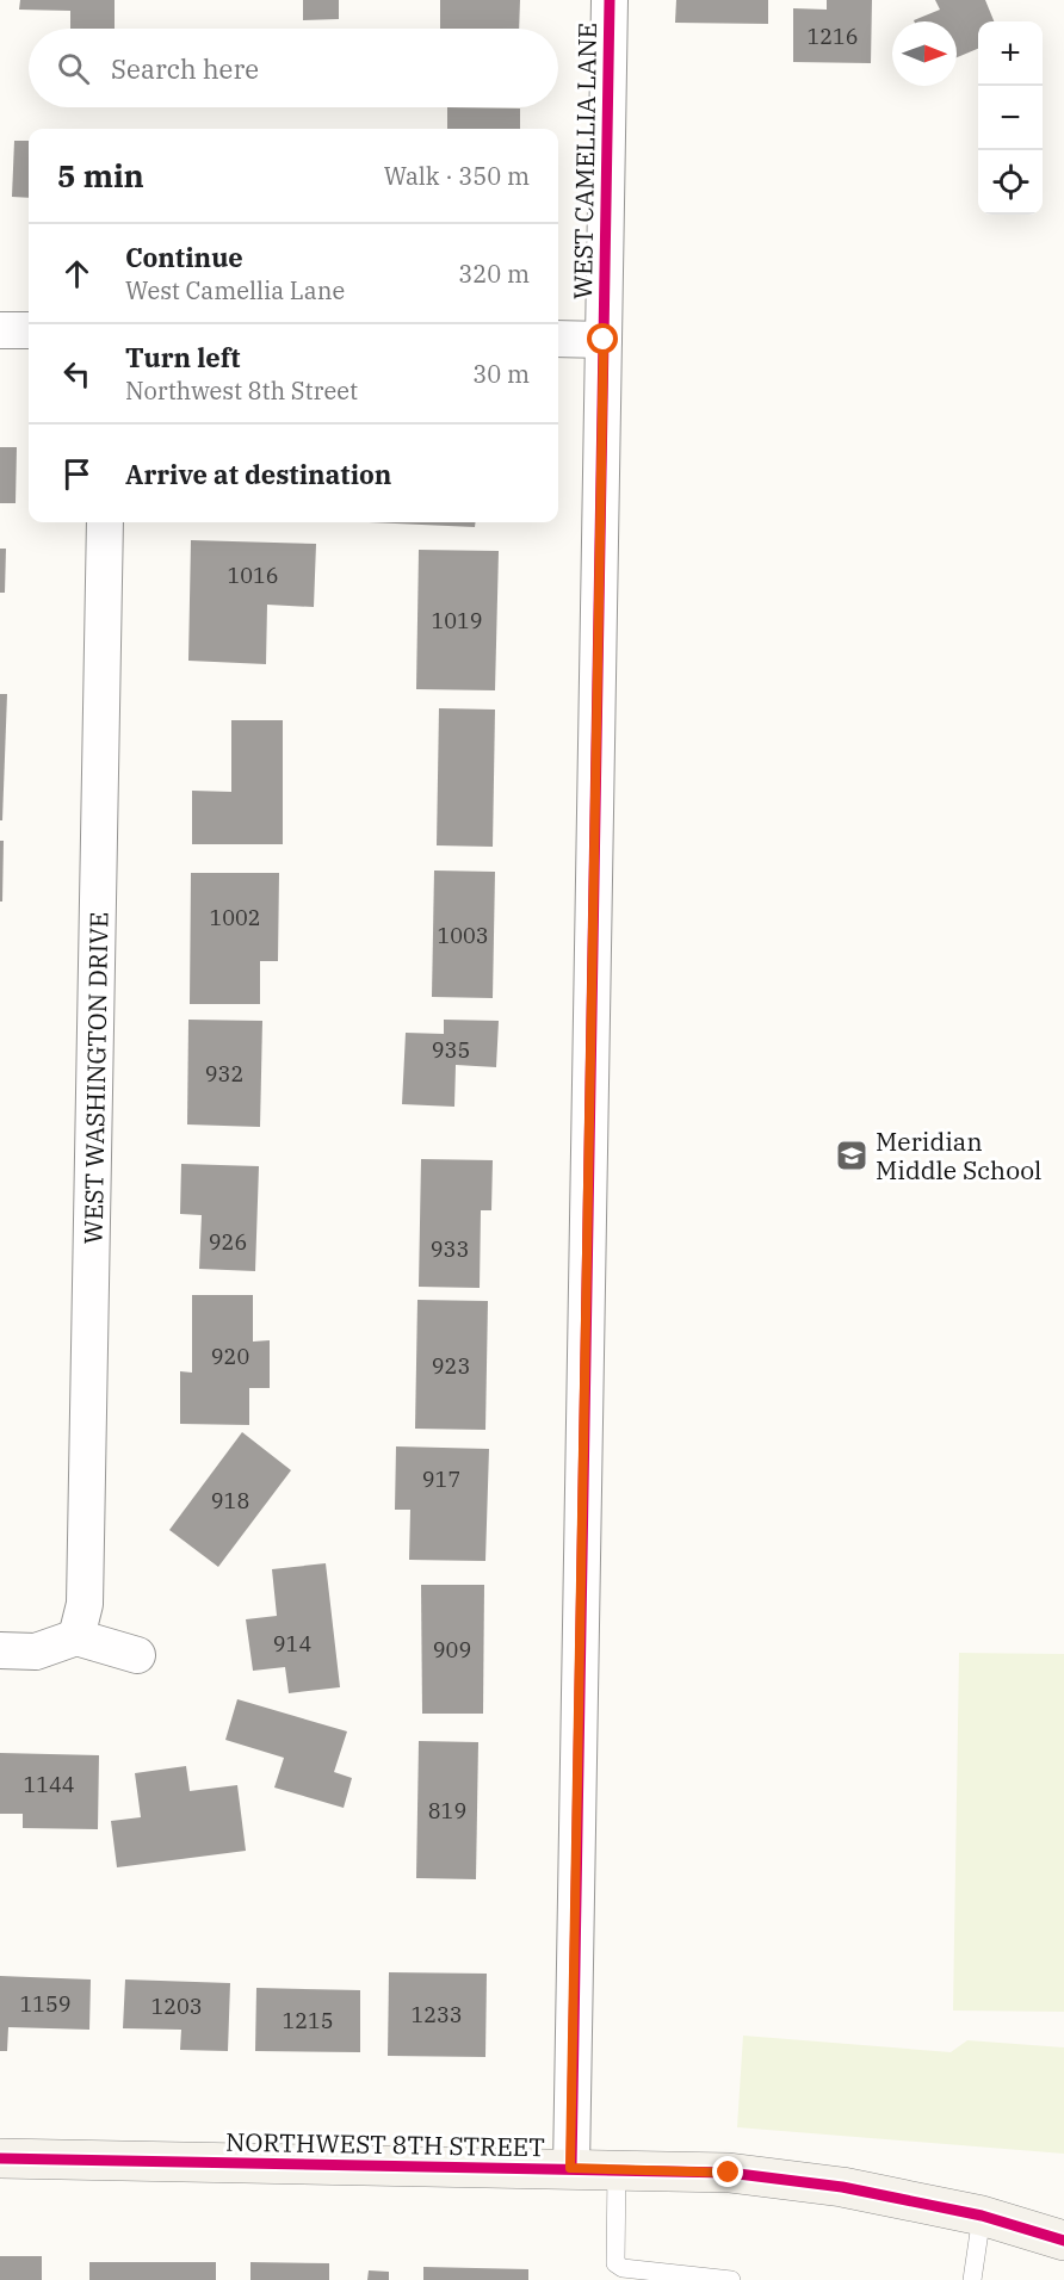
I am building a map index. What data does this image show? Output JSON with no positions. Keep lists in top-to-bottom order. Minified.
{"streets":{"street":["WEST CAMELLIA LANE","WEST WASHINGTON DRIVE","NORTHWEST 8TH STREET"]},"crossings":[["WEST CAMELLIA LANE","NORTHWEST 8TH STREET"]],"places":{"school or university":["Meridian Middle School"]},"house_numbers":["1216","1016","1019","1002","1003","935","932","926","933","920","923","917","918","914","909","1144","819","1159","1203","1233","1215"],"north":"right","page":{"map_buttons":["+","−"],"search":"Search here","heading":["5 min","Walk · 350 m"],"list":[["Continue","West Camellia Lane","320 m"],["Turn left","Northwest 8th Street","30 m"],"Arrive at destination"]}}
